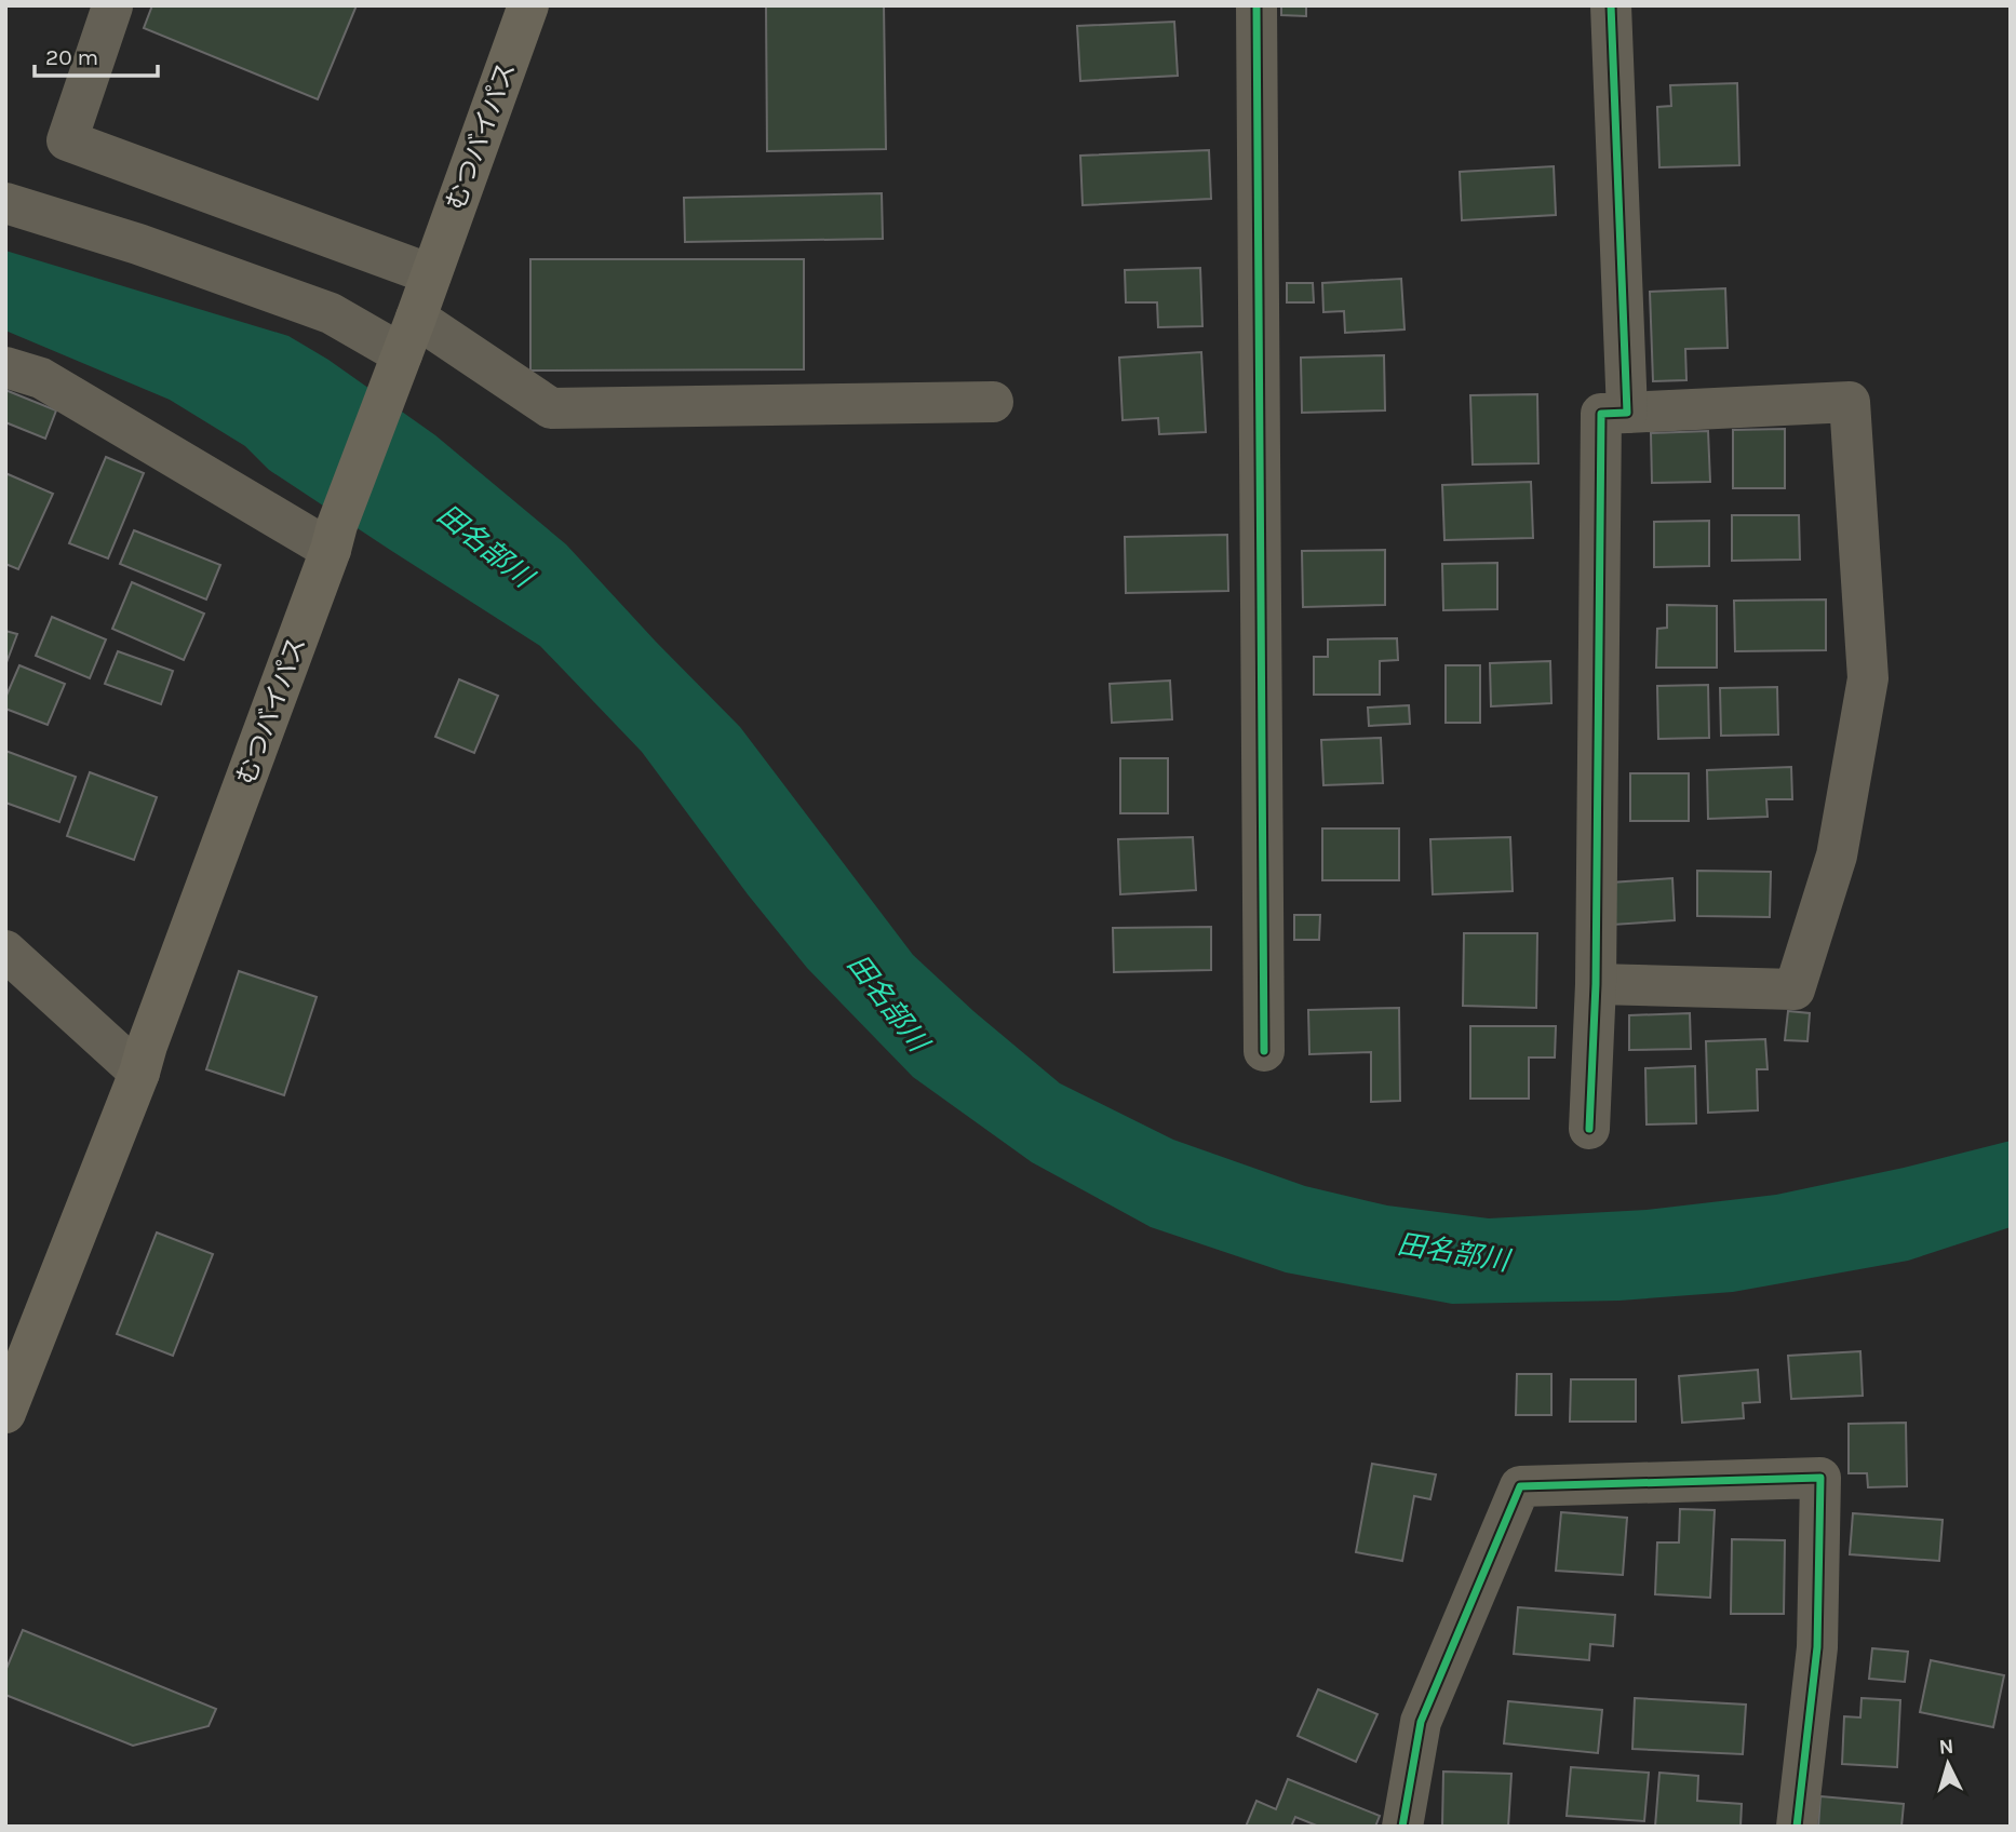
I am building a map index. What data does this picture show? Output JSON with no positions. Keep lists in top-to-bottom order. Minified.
{"streets":{"highway":["むつバイパス"]},"water":["田名部川"],"scale_bar":"20 m","north":"top"}
